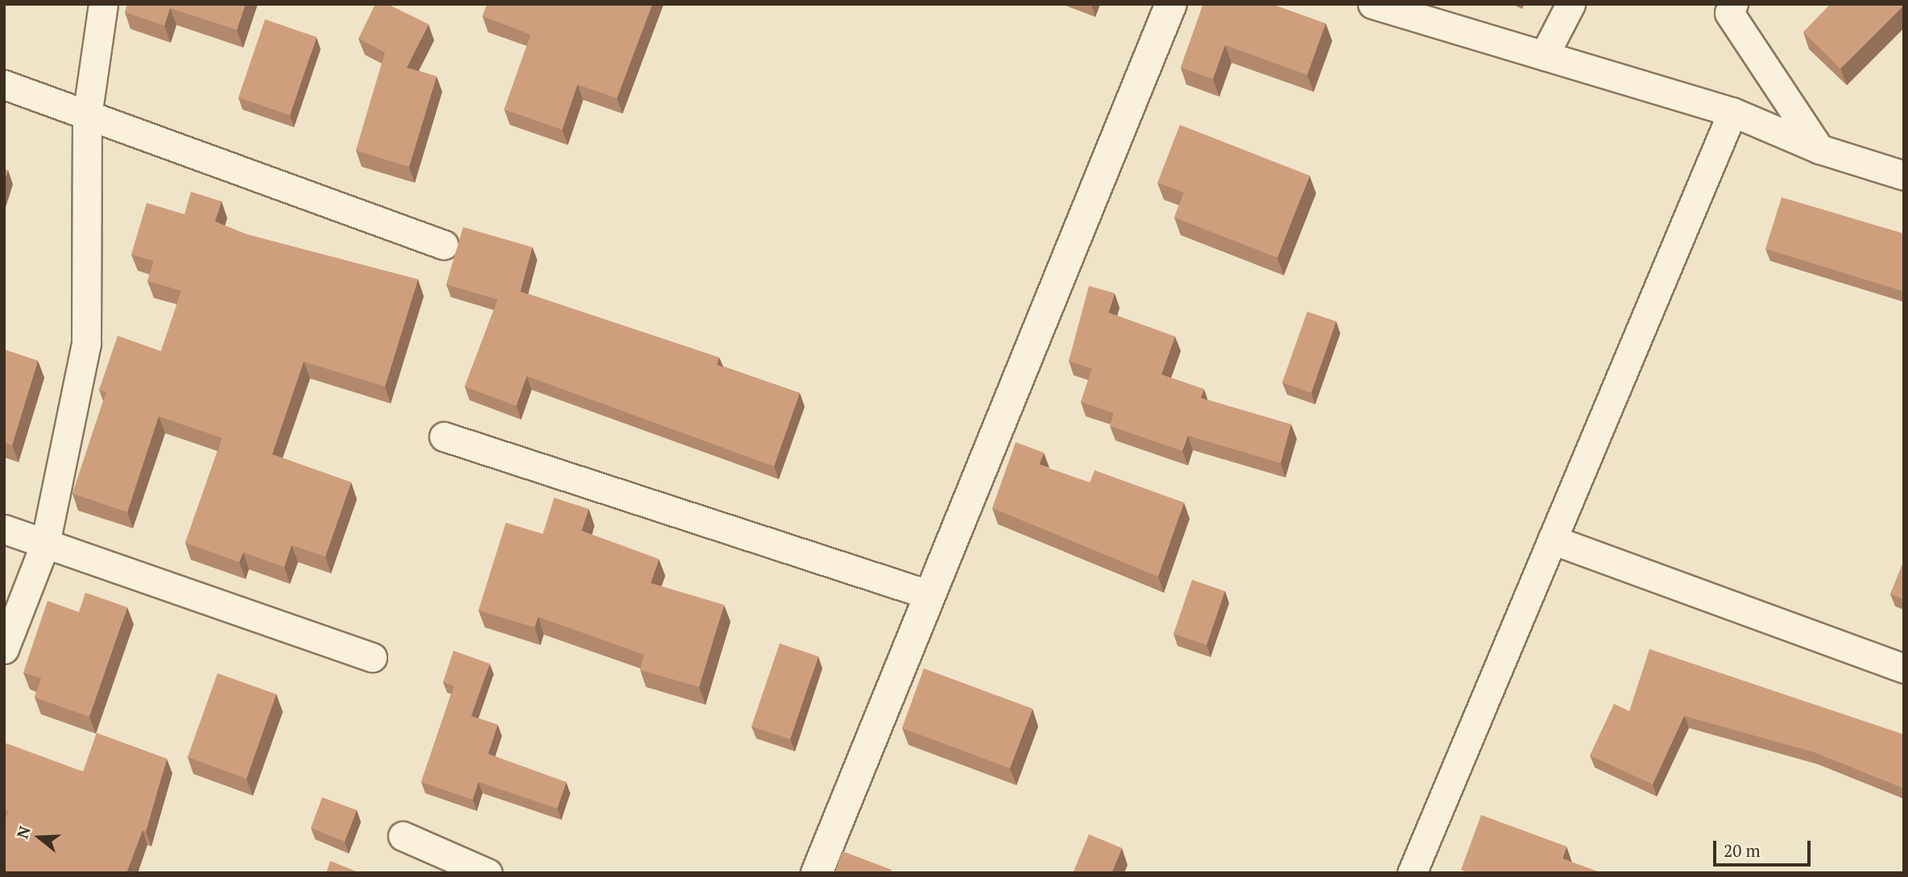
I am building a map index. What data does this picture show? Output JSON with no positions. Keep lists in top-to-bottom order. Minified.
{"scale_bar":"20 m","north":"left"}
